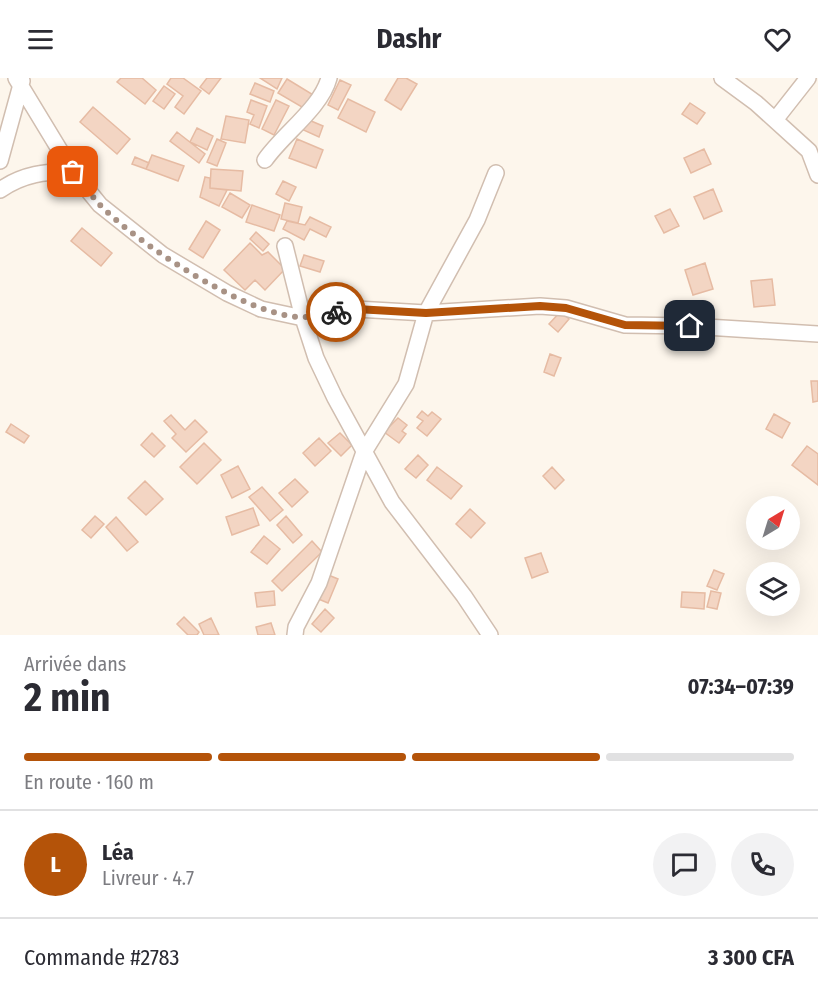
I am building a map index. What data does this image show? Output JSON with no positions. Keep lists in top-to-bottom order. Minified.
{"north":"top right","page":{"header":"Dashr","heading":["2 min","Arrivée dans","07:34–07:39"],"panel":["Léa","Livreur · 4.7","Commande #2783","3 300 CFA"],"bar":"En route · 160 m","round":"L"}}
